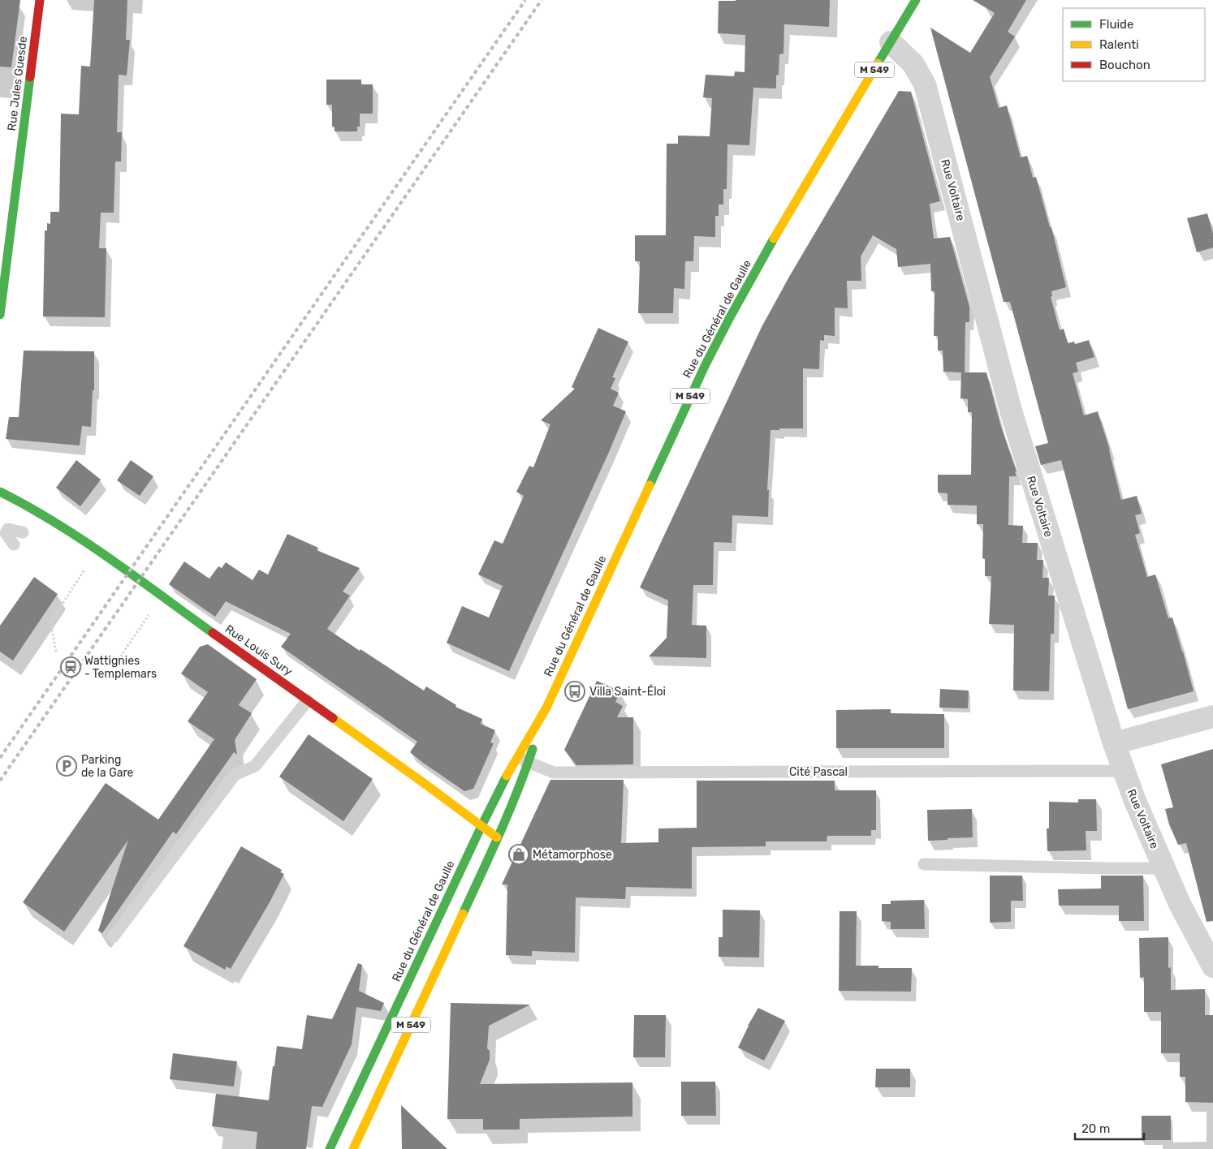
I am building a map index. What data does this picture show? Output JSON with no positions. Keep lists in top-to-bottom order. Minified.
{"streets":{"main road":["M 549","Rue Jules Guesde","Rue du Général de Gaulle","Rue Louis Sury"],"street":["Rue Voltaire"],"lane":["Cité Pascal"]},"crossings":[["Rue Voltaire","Rue du Général de Gaulle"],["Rue Voltaire","Cité Pascal"],["Rue du Général de Gaulle","Rue Louis Sury"],["Rue du Général de Gaulle","Cité Pascal"]],"places":{"station":["Wattignies - Templemars"],"bus stop":["Villa Saint-Éloi"],"parking":["Parking de la Gare"],"shop":["Métamorphose"]},"legend":["Fluide","Ralenti","Bouchon"],"scale_bar":"20 m"}
